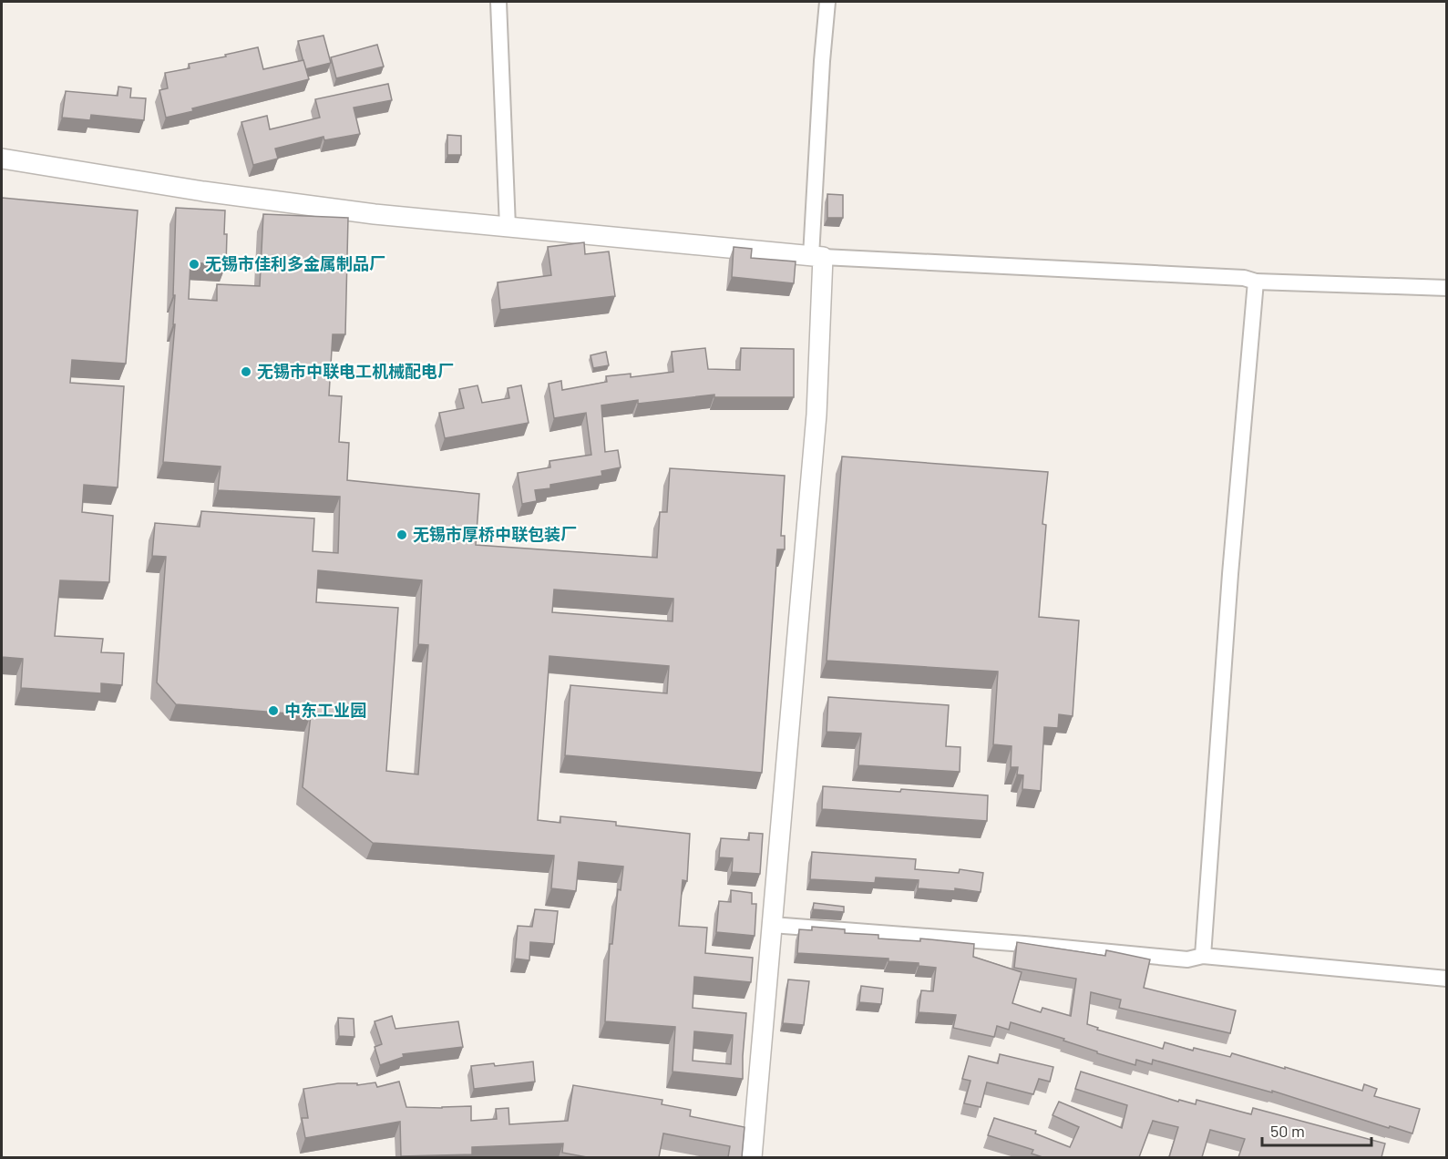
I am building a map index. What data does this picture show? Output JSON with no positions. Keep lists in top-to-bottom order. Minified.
{"places":["无锡市佳利多金属制品厂","无锡市中联电工机械配电厂","无锡市厚桥中联包装厂","中东工业园"],"scale_bar":"50 m"}
